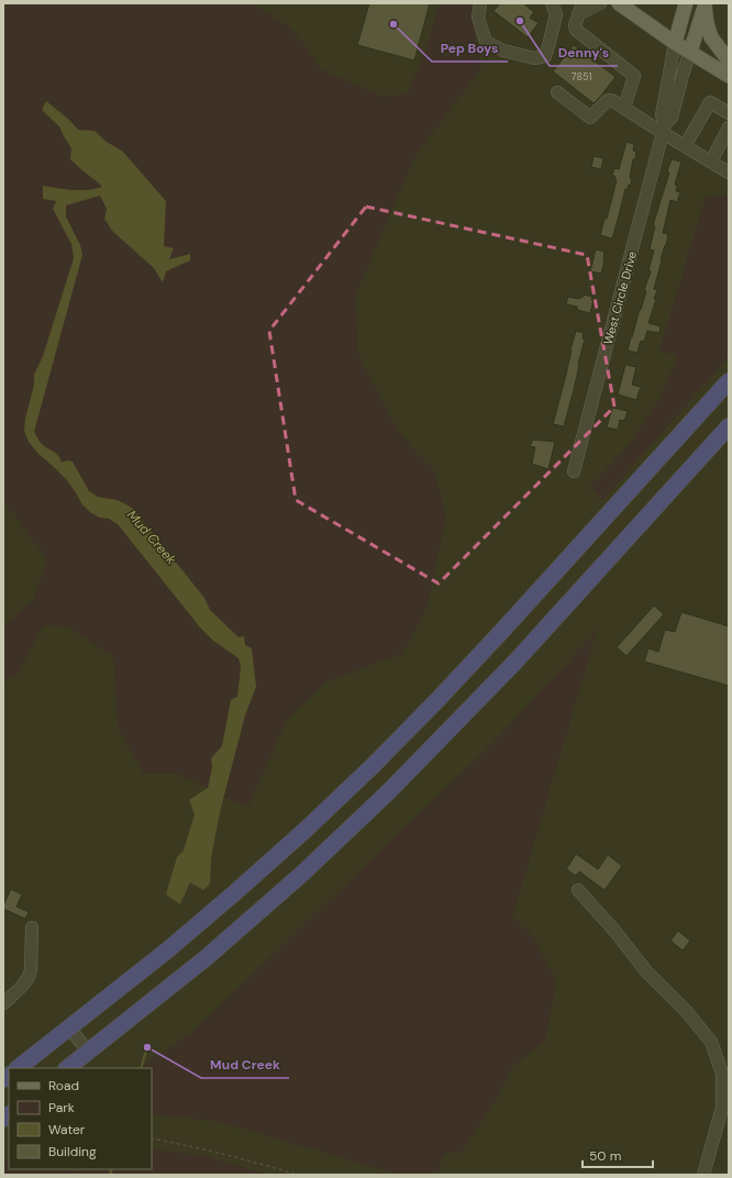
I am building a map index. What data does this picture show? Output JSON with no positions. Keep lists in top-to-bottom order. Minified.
{"streets":{"street":["West Circle Drive"]},"water":["Mud Creek"],"places":["Denny's","Pep Boys","Mud Creek"],"house_numbers":["7851"],"legend":["Road","Park","Water","Building"],"scale_bar":"50 m"}
